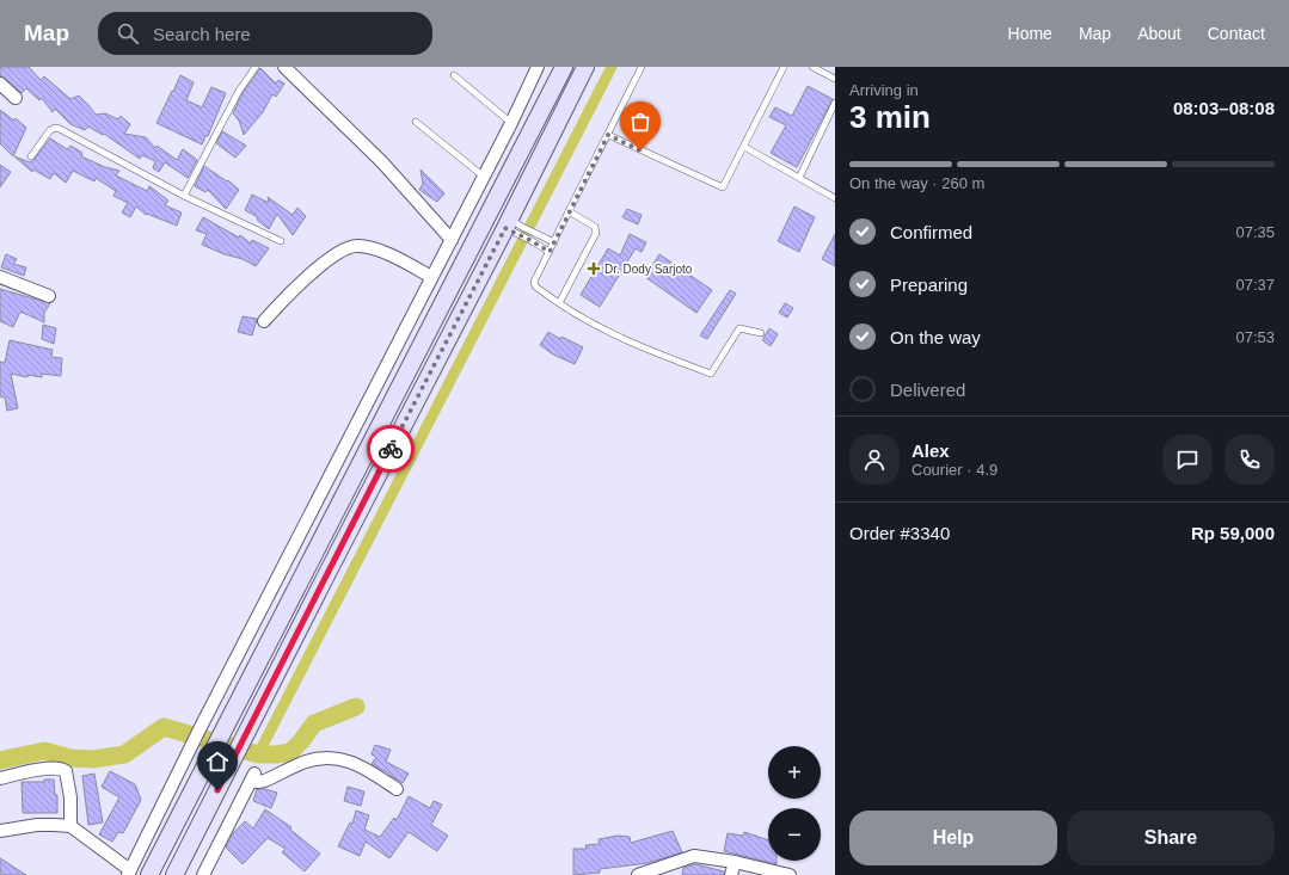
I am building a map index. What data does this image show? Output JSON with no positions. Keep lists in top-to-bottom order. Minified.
{"places":{"health":["Dr. Dody Sarjoto"]},"page":{"header":"Map","search":"Search here","nav":["Home","Map","About","Contact"],"heading":["3 min","Arriving in","08:03–08:08"],"panel":["Alex","Courier · 4.9","Order #3340","Rp 59,000"],"bar":"On the way · 260 m","list":[["Confirmed","07:35"],["Preparing","07:37"],["On the way","07:53"],"Delivered"],"map_buttons":["+","−"],"buttons":["Help","Share"]}}
